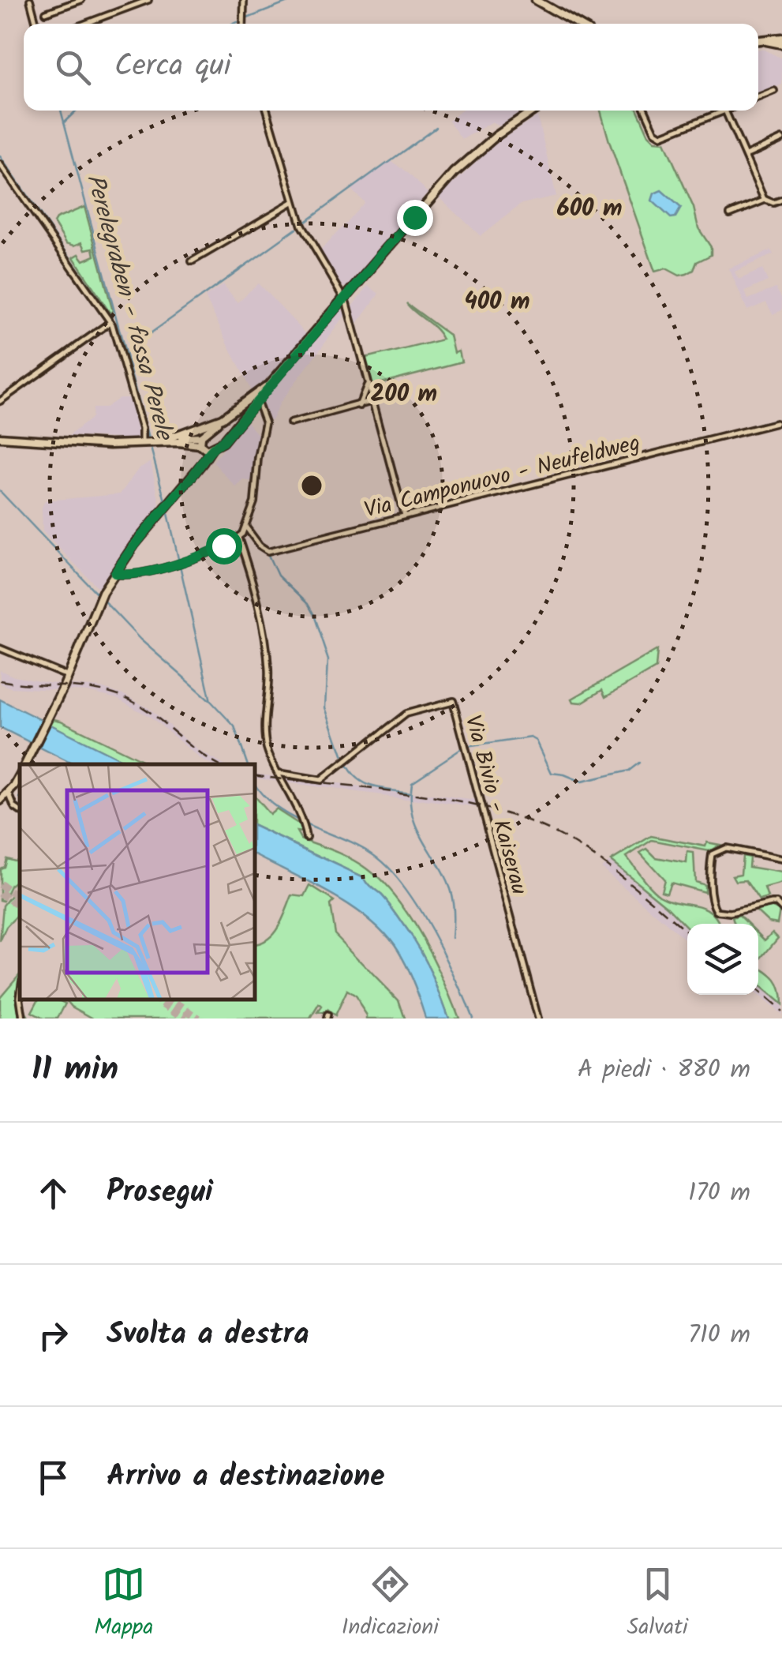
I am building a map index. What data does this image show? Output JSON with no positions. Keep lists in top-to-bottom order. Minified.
{"streets":{"street":["Via Camponuovo - Neufeldweg","Via Bivio - Kaiserau"]},"water":["Perelegraben - fossa Perele"],"page":{"search":"Cerca qui","heading":["11 min","A piedi · 880 m"],"list":[["Prosegui","170 m"],["Svolta a destra","710 m"],"Arrivo a destinazione"],"nav":["Mappa","Indicazioni","Salvati"]},"rings":["600 m","400 m","200 m"]}
